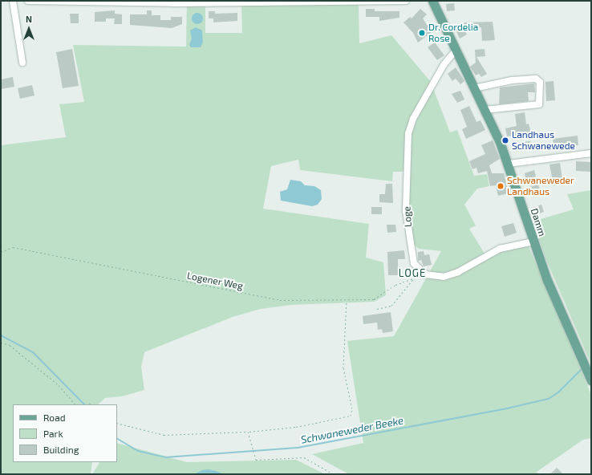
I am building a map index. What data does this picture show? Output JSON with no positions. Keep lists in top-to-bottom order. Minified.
{"streets":{"main road":["Damm"],"street":["Loge"],"path":["Logener Weg"]},"crossings":[["Loge","Damm"],["Loge","Logener Weg"]],"districts":["LOGE"],"water":["Schwaneweder Beeke"],"places":["Dr. Cordelia Rose","Landhaus Schwanewede","Schwaneweder Landhaus"],"legend":["Road","Park","Building"],"north":"top"}
